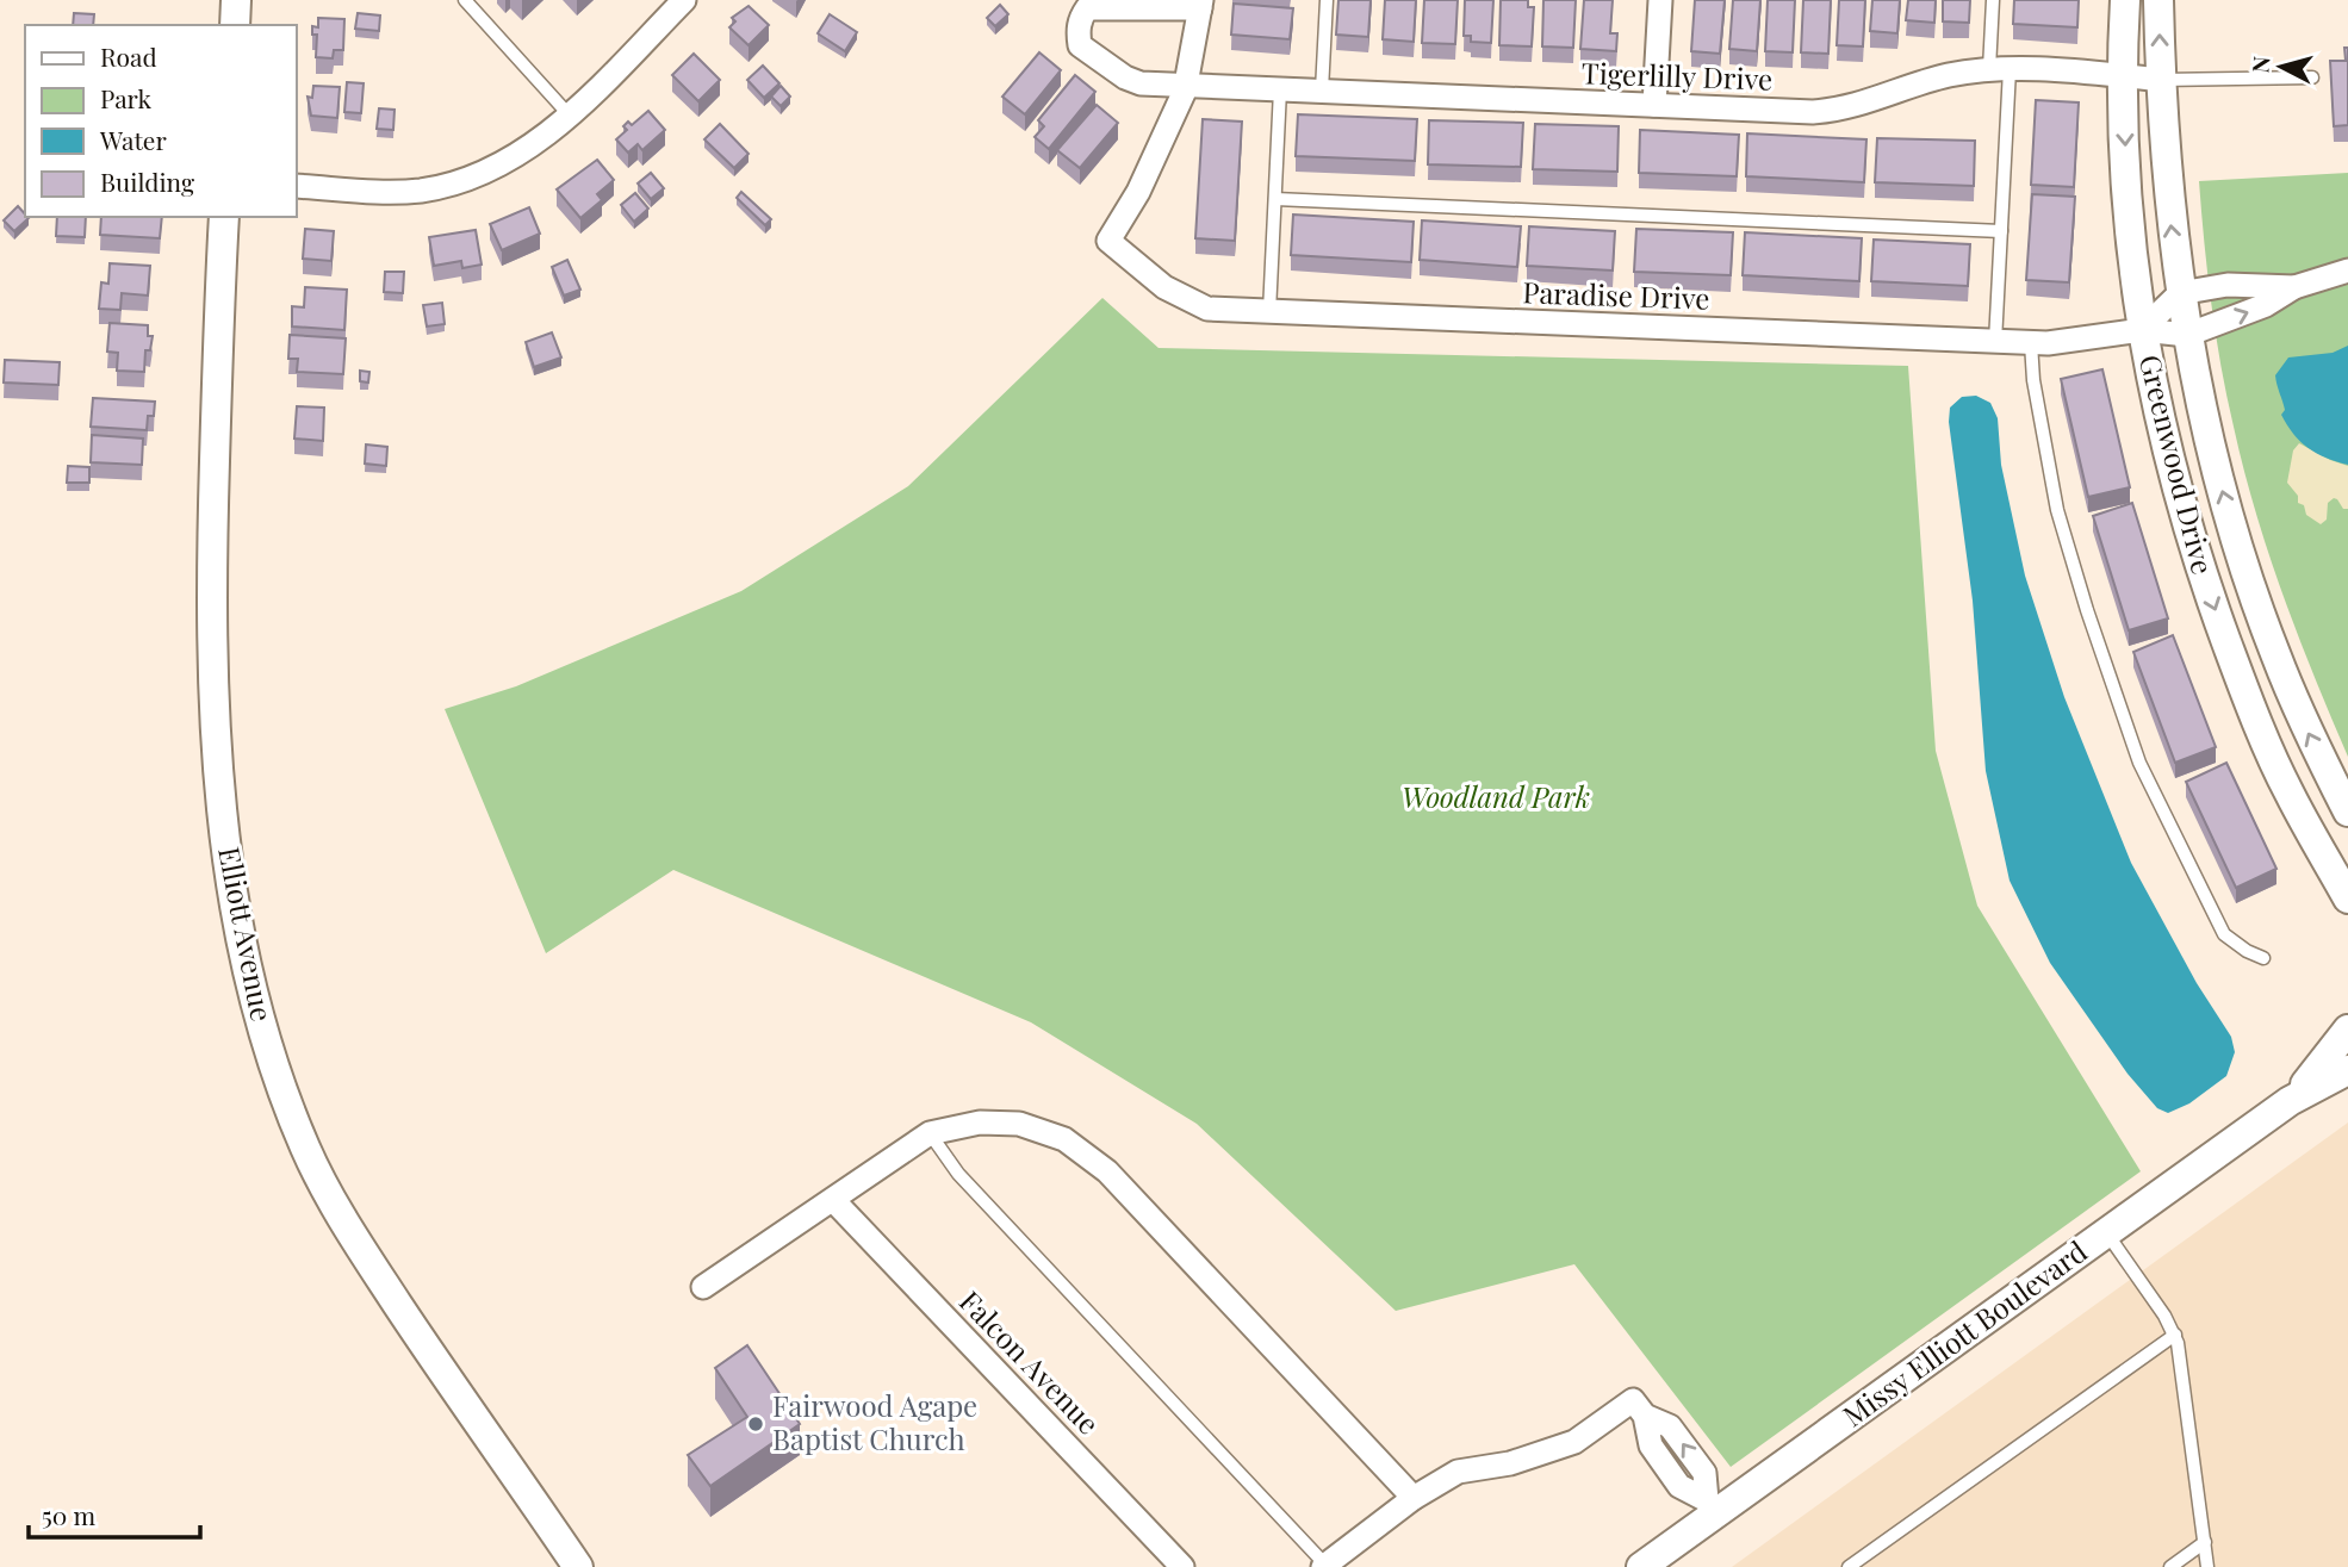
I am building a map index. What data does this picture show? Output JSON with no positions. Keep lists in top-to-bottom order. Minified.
{"streets":{"street":["Tigerlilly Drive","Paradise Drive","Greenwood Drive","Elliott Avenue","Missy Elliott Boulevard","Falcon Avenue"]},"crossings":[["Tigerlilly Drive","Paradise Drive"],["Tigerlilly Drive","Greenwood Drive"],["Paradise Drive","Greenwood Drive"]],"parks":["Woodland Park"],"places":["Fairwood Agape Baptist Church"],"legend":["Road","Park","Water","Building"],"scale_bar":"50 m","north":"left"}
